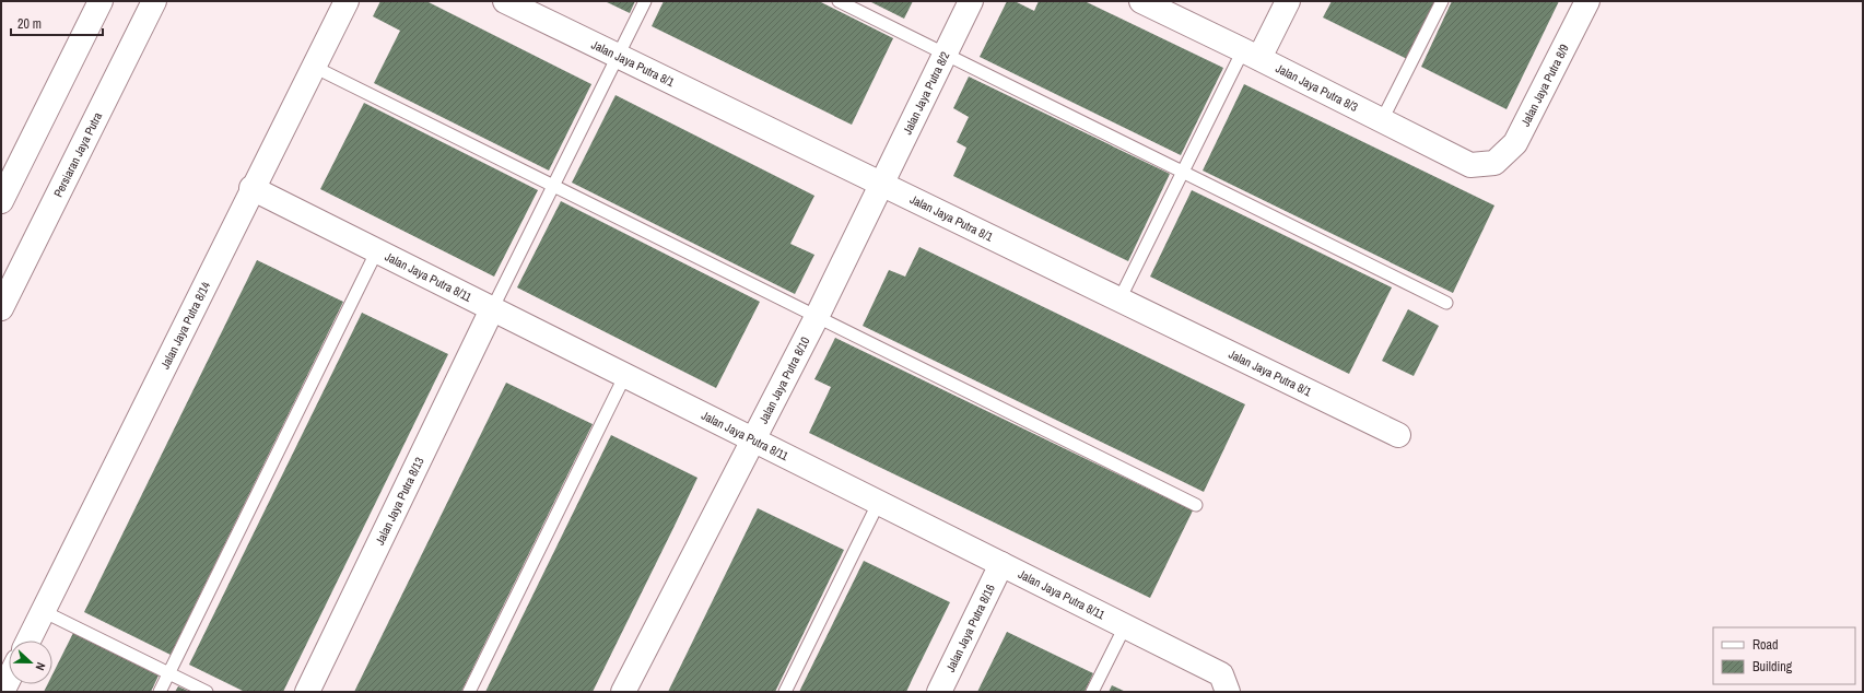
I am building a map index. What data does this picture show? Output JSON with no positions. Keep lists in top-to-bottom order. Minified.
{"streets":{"street":["Jalan Jaya Putra 8/1","Jalan Jaya Putra 8/9","Jalan Jaya Putra 8/3","Jalan Jaya Putra 8/2","Persiaran Jaya Putra","Jalan Jaya Putra 8/11","Jalan Jaya Putra 8/14","Jalan Jaya Putra 8/10","Jalan Jaya Putra 8/13","Jalan Jaya Putra 8/16"]},"crossings":[["Jalan Jaya Putra 8/1","Jalan Jaya Putra 8/2"],["Jalan Jaya Putra 8/1","Jalan Jaya Putra 8/10"],["Jalan Jaya Putra 8/9","Jalan Jaya Putra 8/3"],["Jalan Jaya Putra 8/2","Jalan Jaya Putra 8/10"],["Jalan Jaya Putra 8/11","Jalan Jaya Putra 8/14"],["Jalan Jaya Putra 8/11","Jalan Jaya Putra 8/10"],["Jalan Jaya Putra 8/11","Jalan Jaya Putra 8/13"],["Jalan Jaya Putra 8/11","Jalan Jaya Putra 8/16"]],"legend":["Road","Building"],"scale_bar":"20 m","north":"right"}
